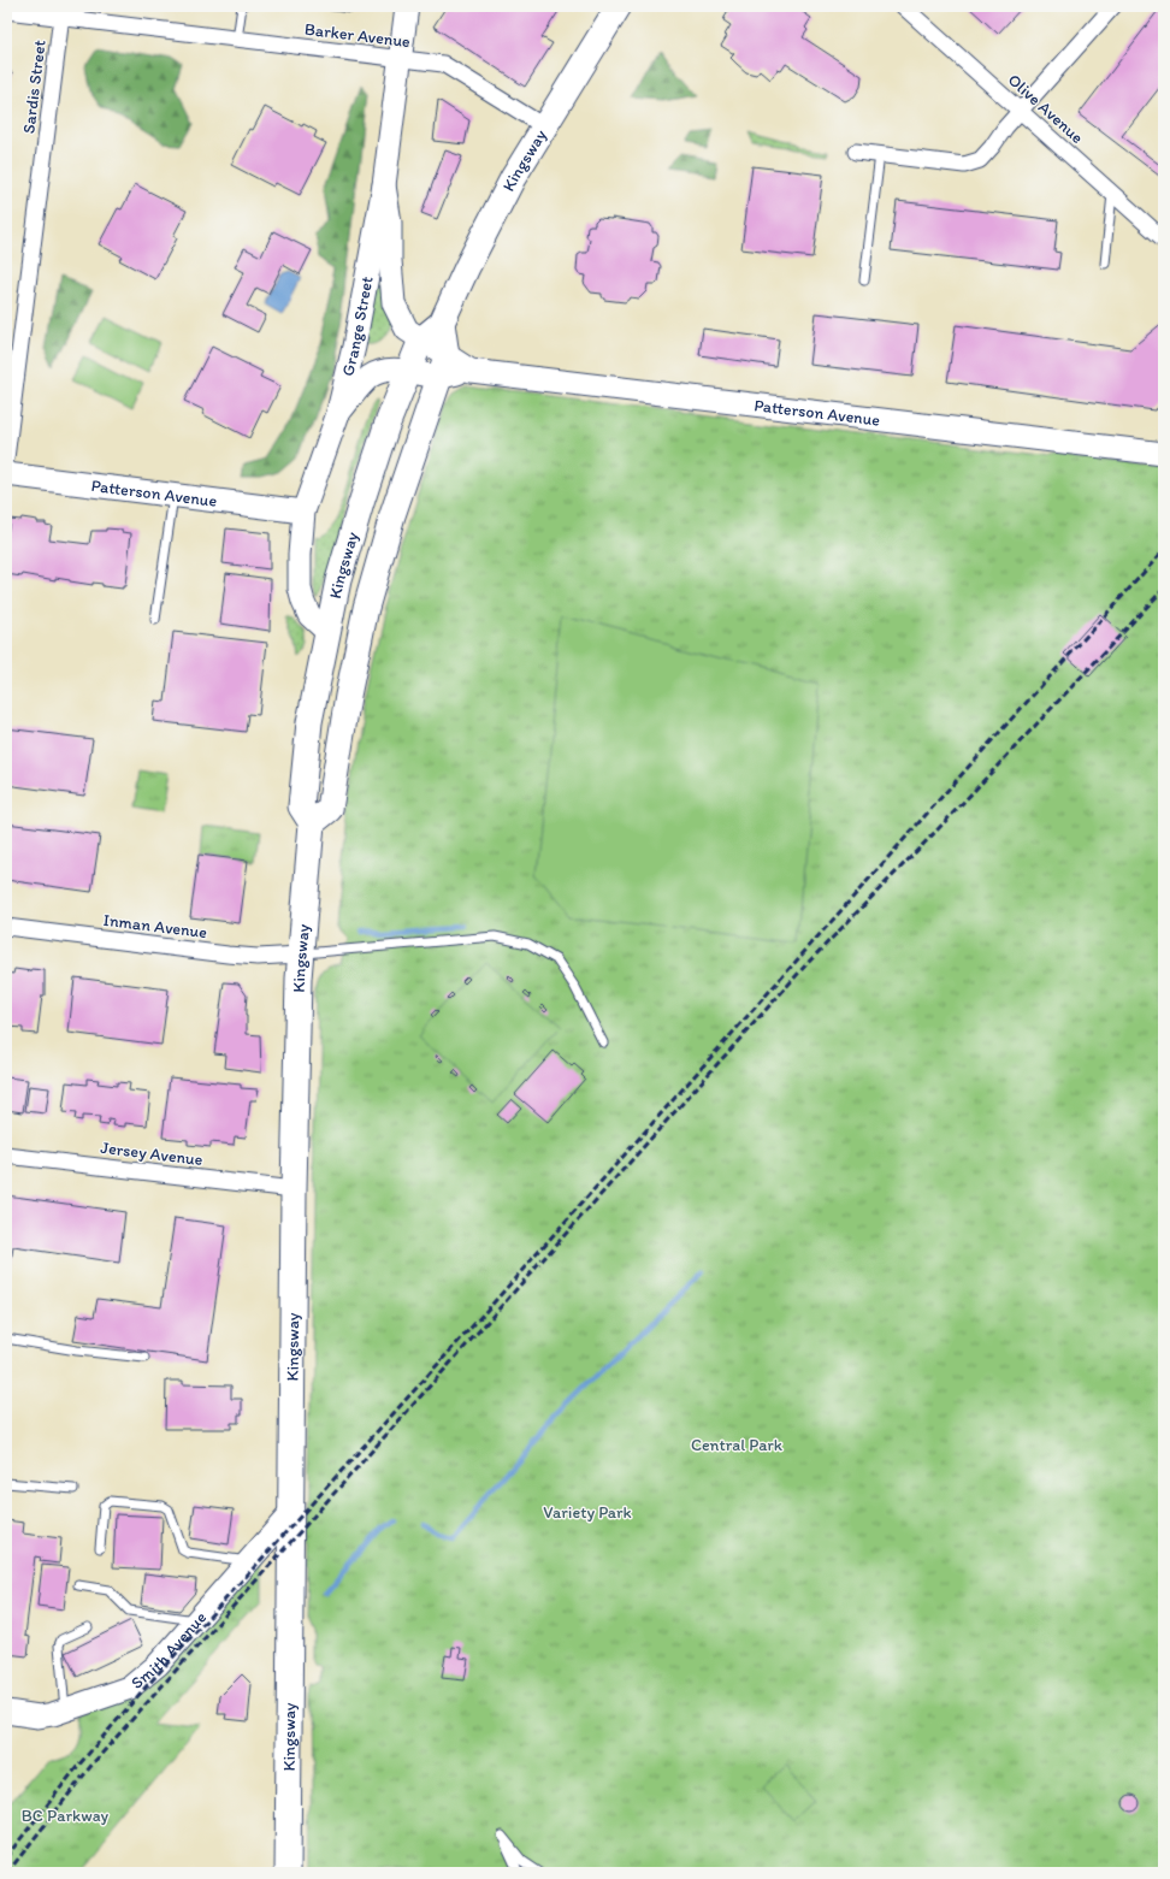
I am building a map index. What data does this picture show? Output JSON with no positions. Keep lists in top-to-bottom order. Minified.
{"streets":{"main road":["Kingsway"],"street":["Barker Avenue","Sardis Street","Olive Avenue","Grange Street","Patterson Avenue","Inman Avenue","Jersey Avenue","Smith Avenue"]},"crossings":[["Barker Avenue","Sardis Street"],["Barker Avenue","Kingsway"],["Barker Avenue","Grange Street"],["Kingsway","Grange Street"],["Kingsway","Patterson Avenue"],["Kingsway","Inman Avenue"],["Kingsway","Jersey Avenue"],["Kingsway","Smith Avenue"],["Grange Street","Patterson Avenue"]],"parks":["Central Park","Variety Park","BC Parkway"]}
